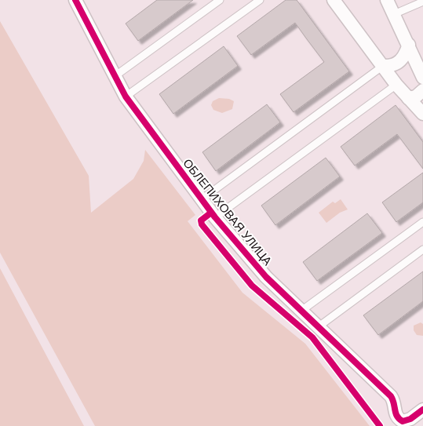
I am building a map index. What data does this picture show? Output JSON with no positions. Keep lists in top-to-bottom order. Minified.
{"streets":{"street":["ОБЛЕПИХОВАЯ УЛИЦА"]}}
